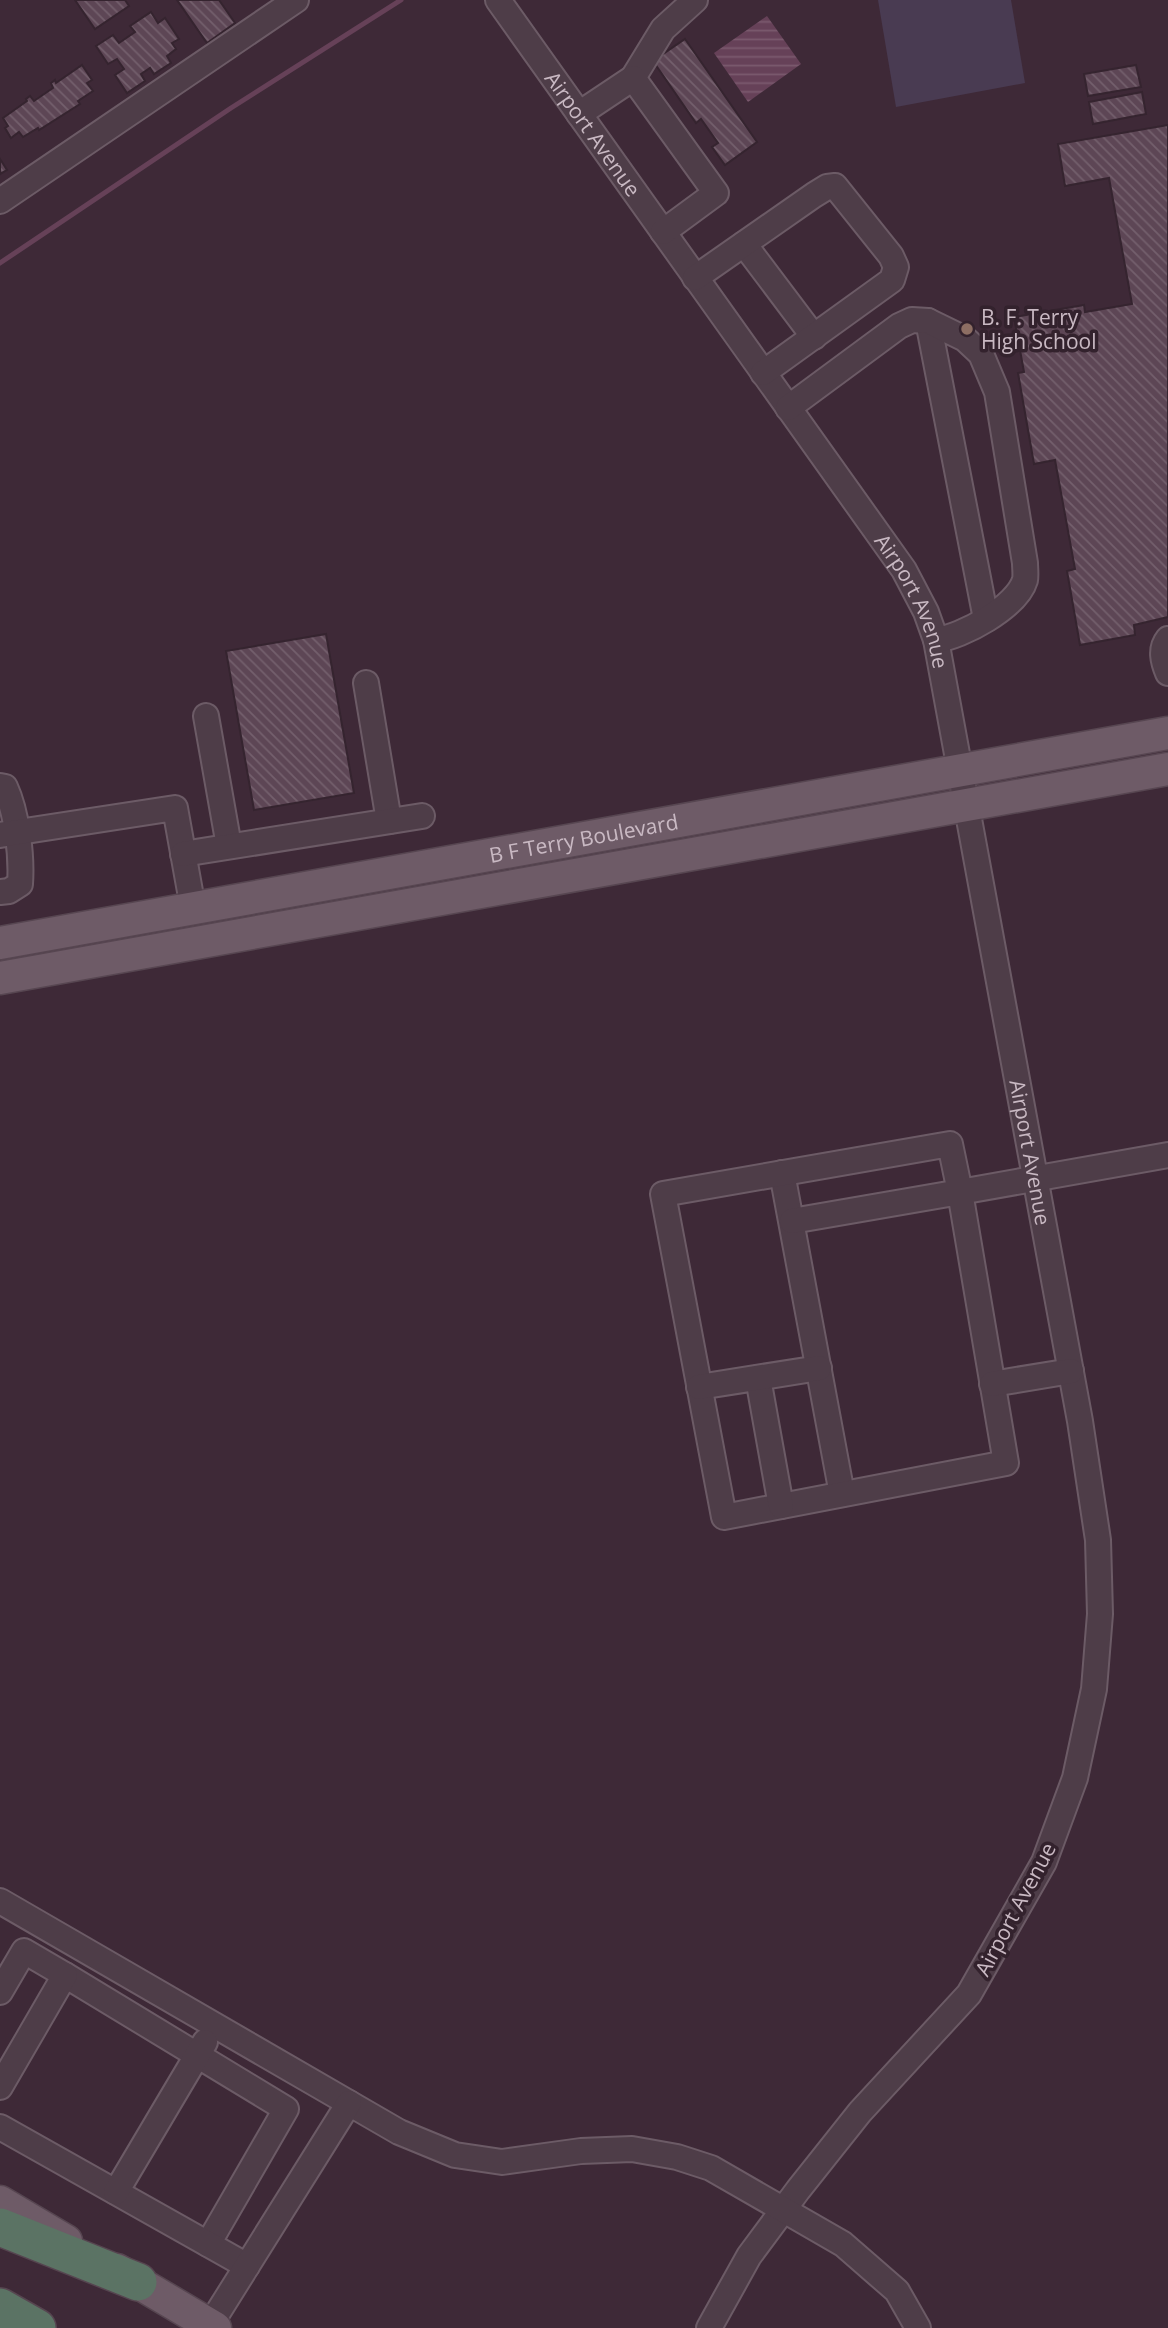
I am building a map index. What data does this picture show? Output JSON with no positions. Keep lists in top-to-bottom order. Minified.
{"streets":{"main road":["B F Terry Boulevard"],"street":["Airport Avenue"]},"crossings":[["Airport Avenue","B F Terry Boulevard"]],"places":["B. F. Terry High School"]}
